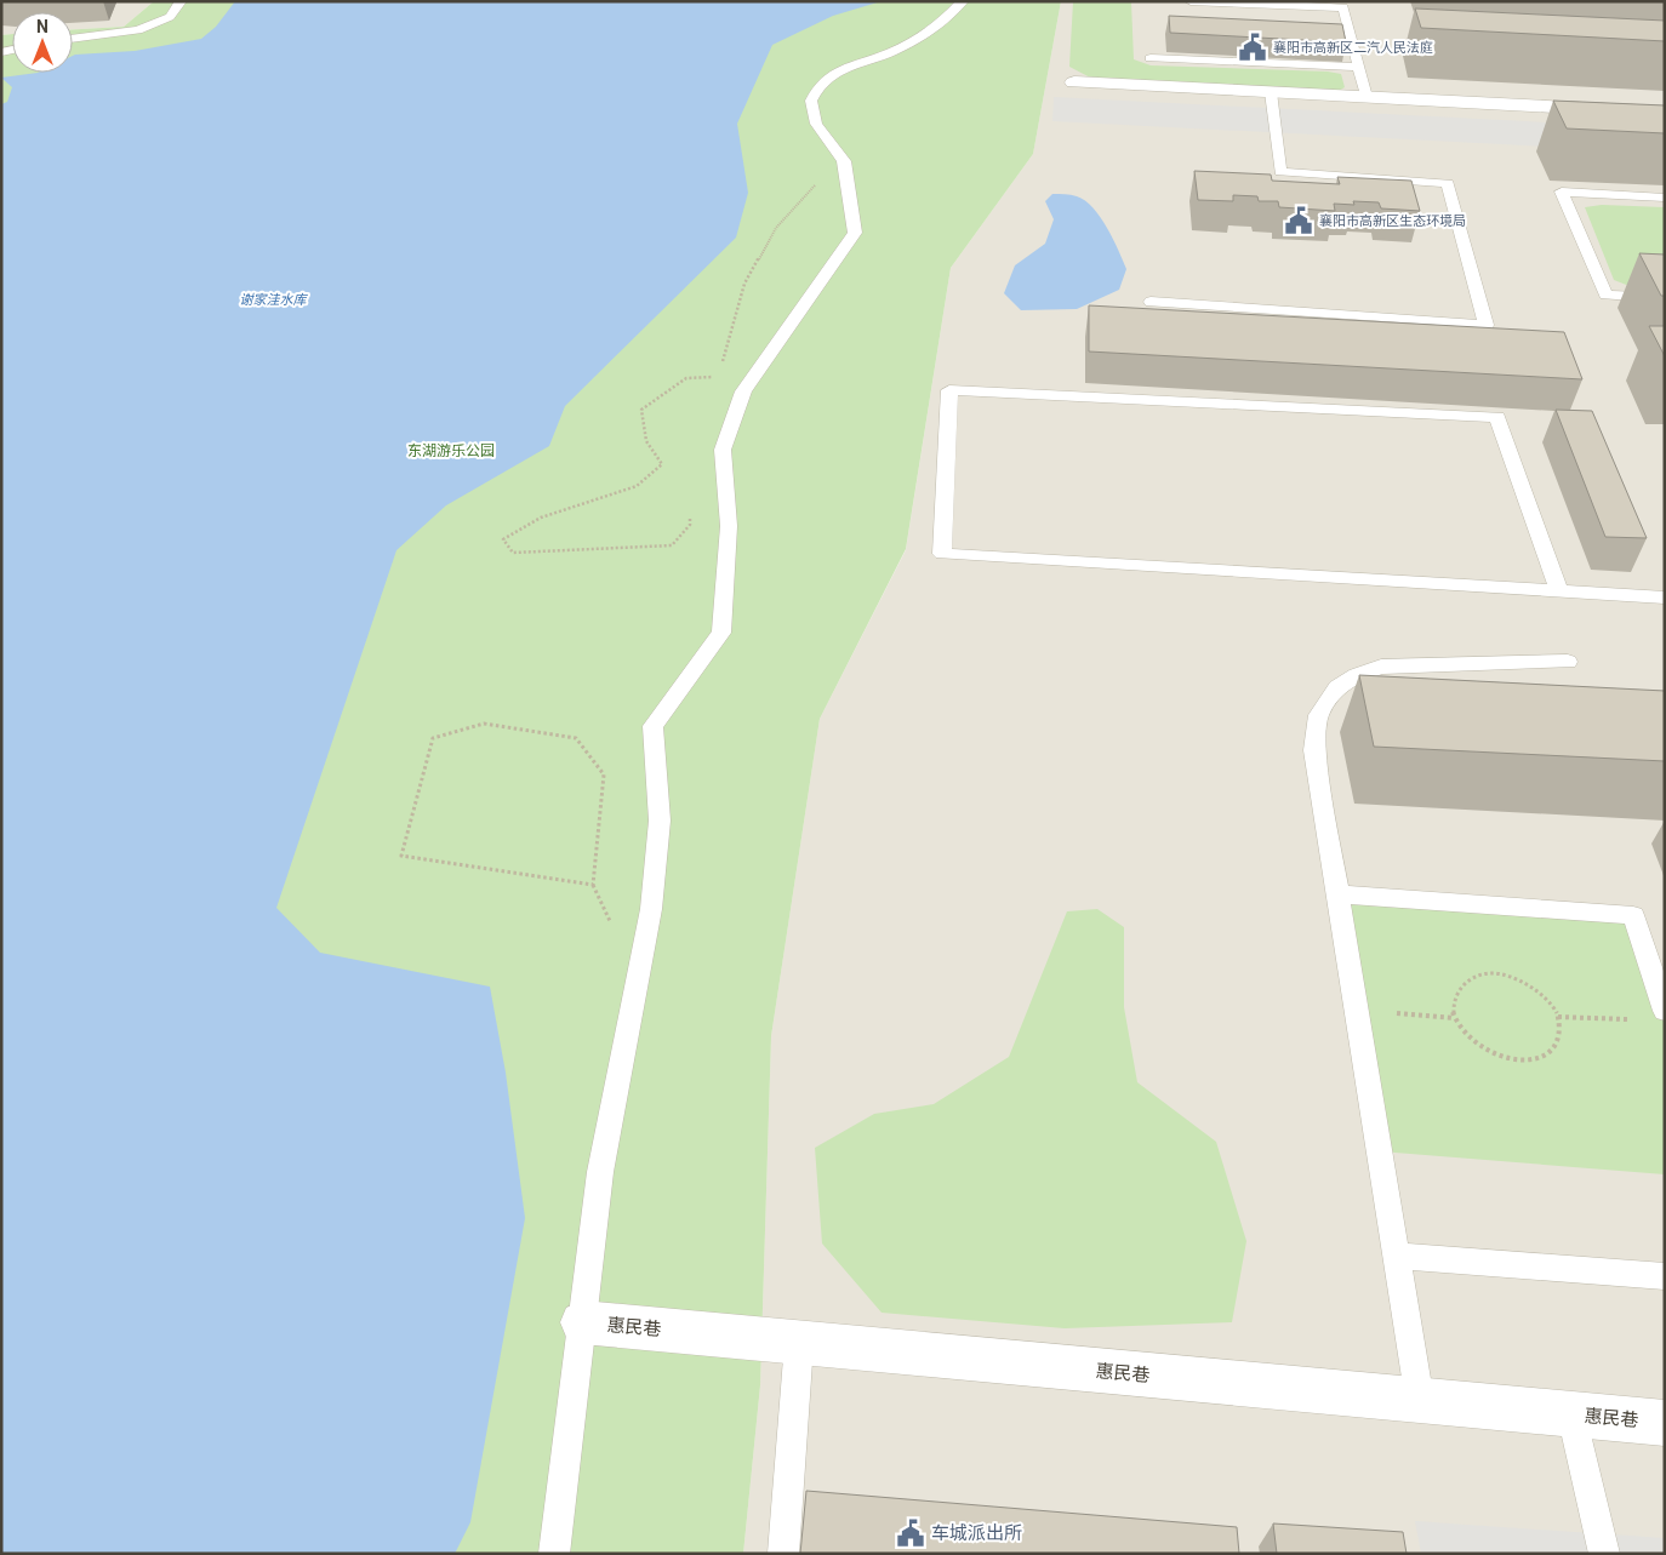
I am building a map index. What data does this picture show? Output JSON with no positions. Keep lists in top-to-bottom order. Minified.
{"streets":{"street":["惠民巷"]},"water":["谢家洼水库"],"parks":["东湖游乐公园"],"places":{"public building":["襄阳市高新区二汽人民法庭","襄阳市高新区生态环境局","车城派出所"]},"north":"top"}
